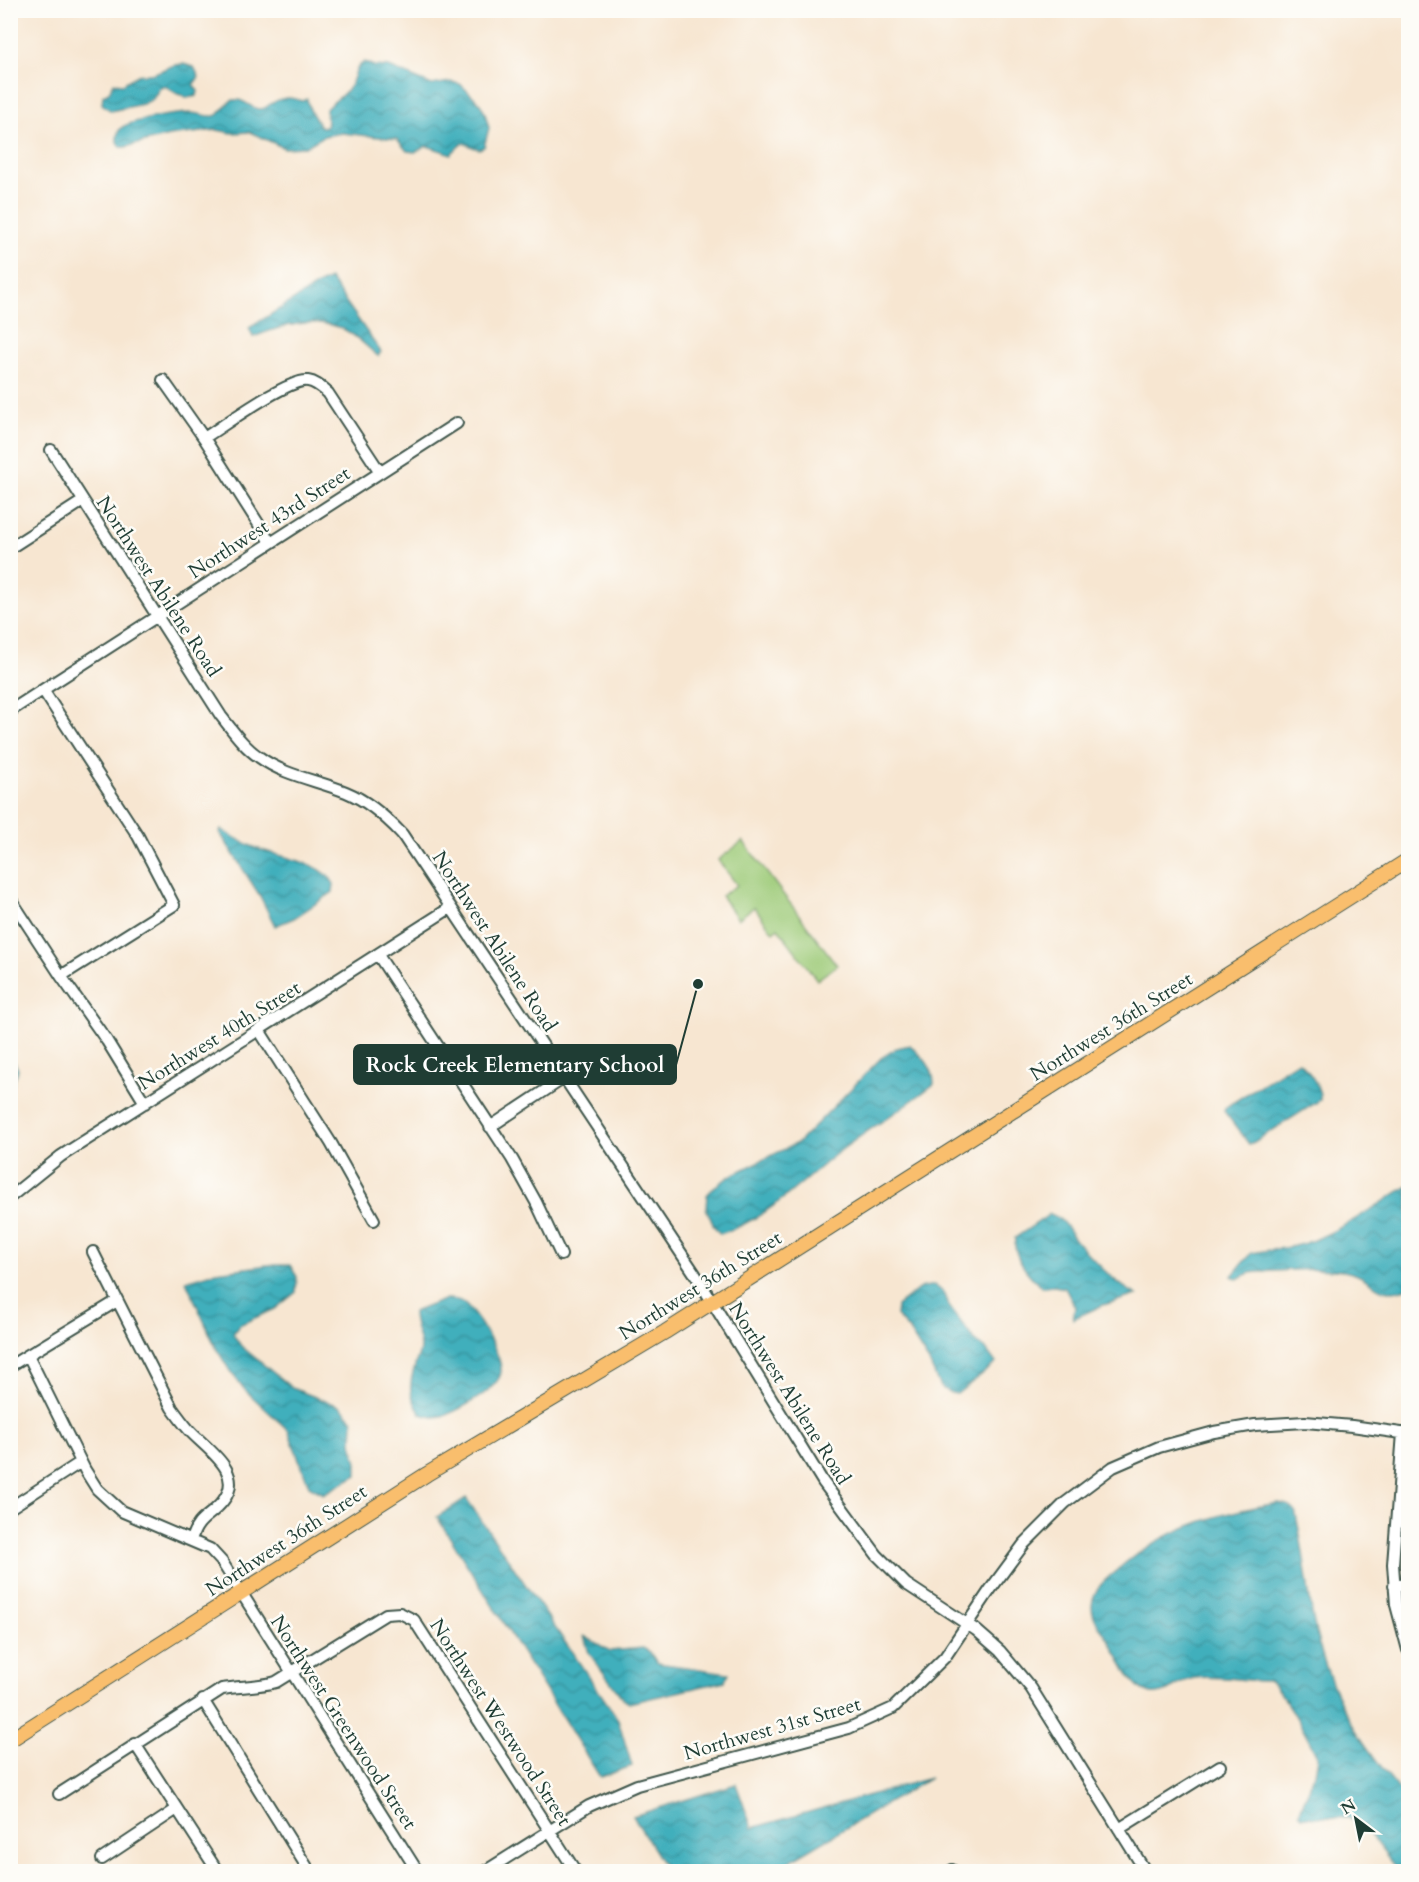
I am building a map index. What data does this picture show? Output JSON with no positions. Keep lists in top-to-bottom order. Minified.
{"streets":{"main road":["Northwest 36th Street"],"street":["Northwest 43rd Street","Northwest Abilene Road","Northwest 40th Street","Northwest Greenwood Street","Northwest Westwood Street","Northwest 31st Street"]},"crossings":[["Northwest 43rd Street","Northwest Abilene Road"],["Northwest Abilene Road","Northwest 36th Street"],["Northwest Abilene Road","Northwest 40th Street"],["Northwest Abilene Road","Northwest 31st Street"],["Northwest 36th Street","Northwest Greenwood Street"],["Northwest Greenwood Street","Northwest Westwood Street"],["Northwest Westwood Street","Northwest 31st Street"]],"places":["Rock Creek Elementary School"],"north":"top left"}
